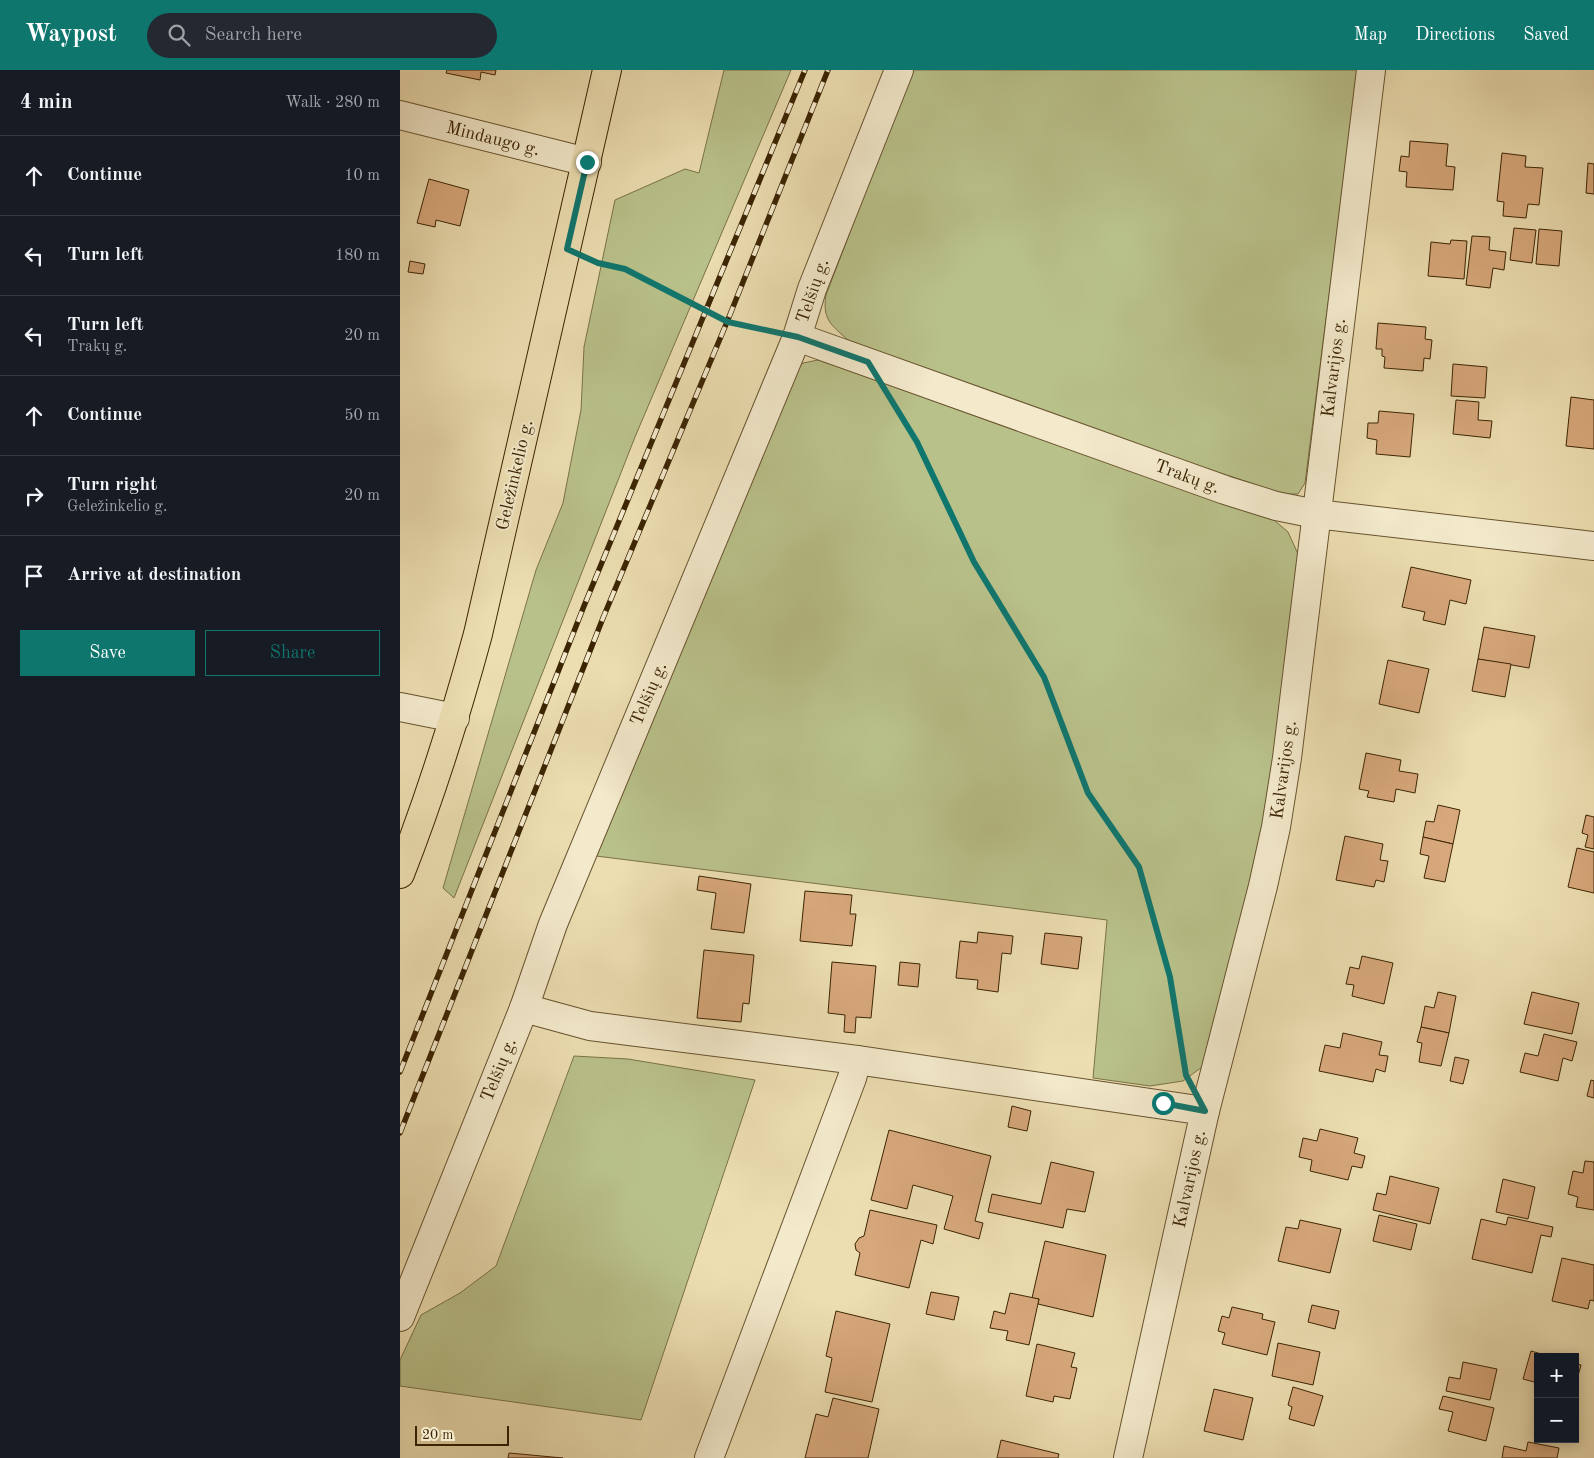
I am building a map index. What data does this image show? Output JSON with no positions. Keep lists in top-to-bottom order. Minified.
{"streets":{"main road":["Geležinkelio g."],"street":["Mindaugo g.","Telšių g.","Kalvarijos g.","Trakų g."]},"crossings":[["Mindaugo g.","Geležinkelio g."],["Telšių g.","Trakų g."],["Kalvarijos g.","Trakų g."]],"scale_bar":"20 m","page":{"header":"Waypost","search":"Search here","nav":["Map","Directions","Saved"],"heading":["4 min","Walk · 280 m"],"list":[["Continue","10 m"],["Turn left","180 m"],["Turn left","Trakų g.","20 m"],["Continue","50 m"],["Turn right","Geležinkelio g.","20 m"],"Arrive at destination"],"buttons":["Save","Share"],"map_buttons":["+","−"],"scale":"20 m"}}
